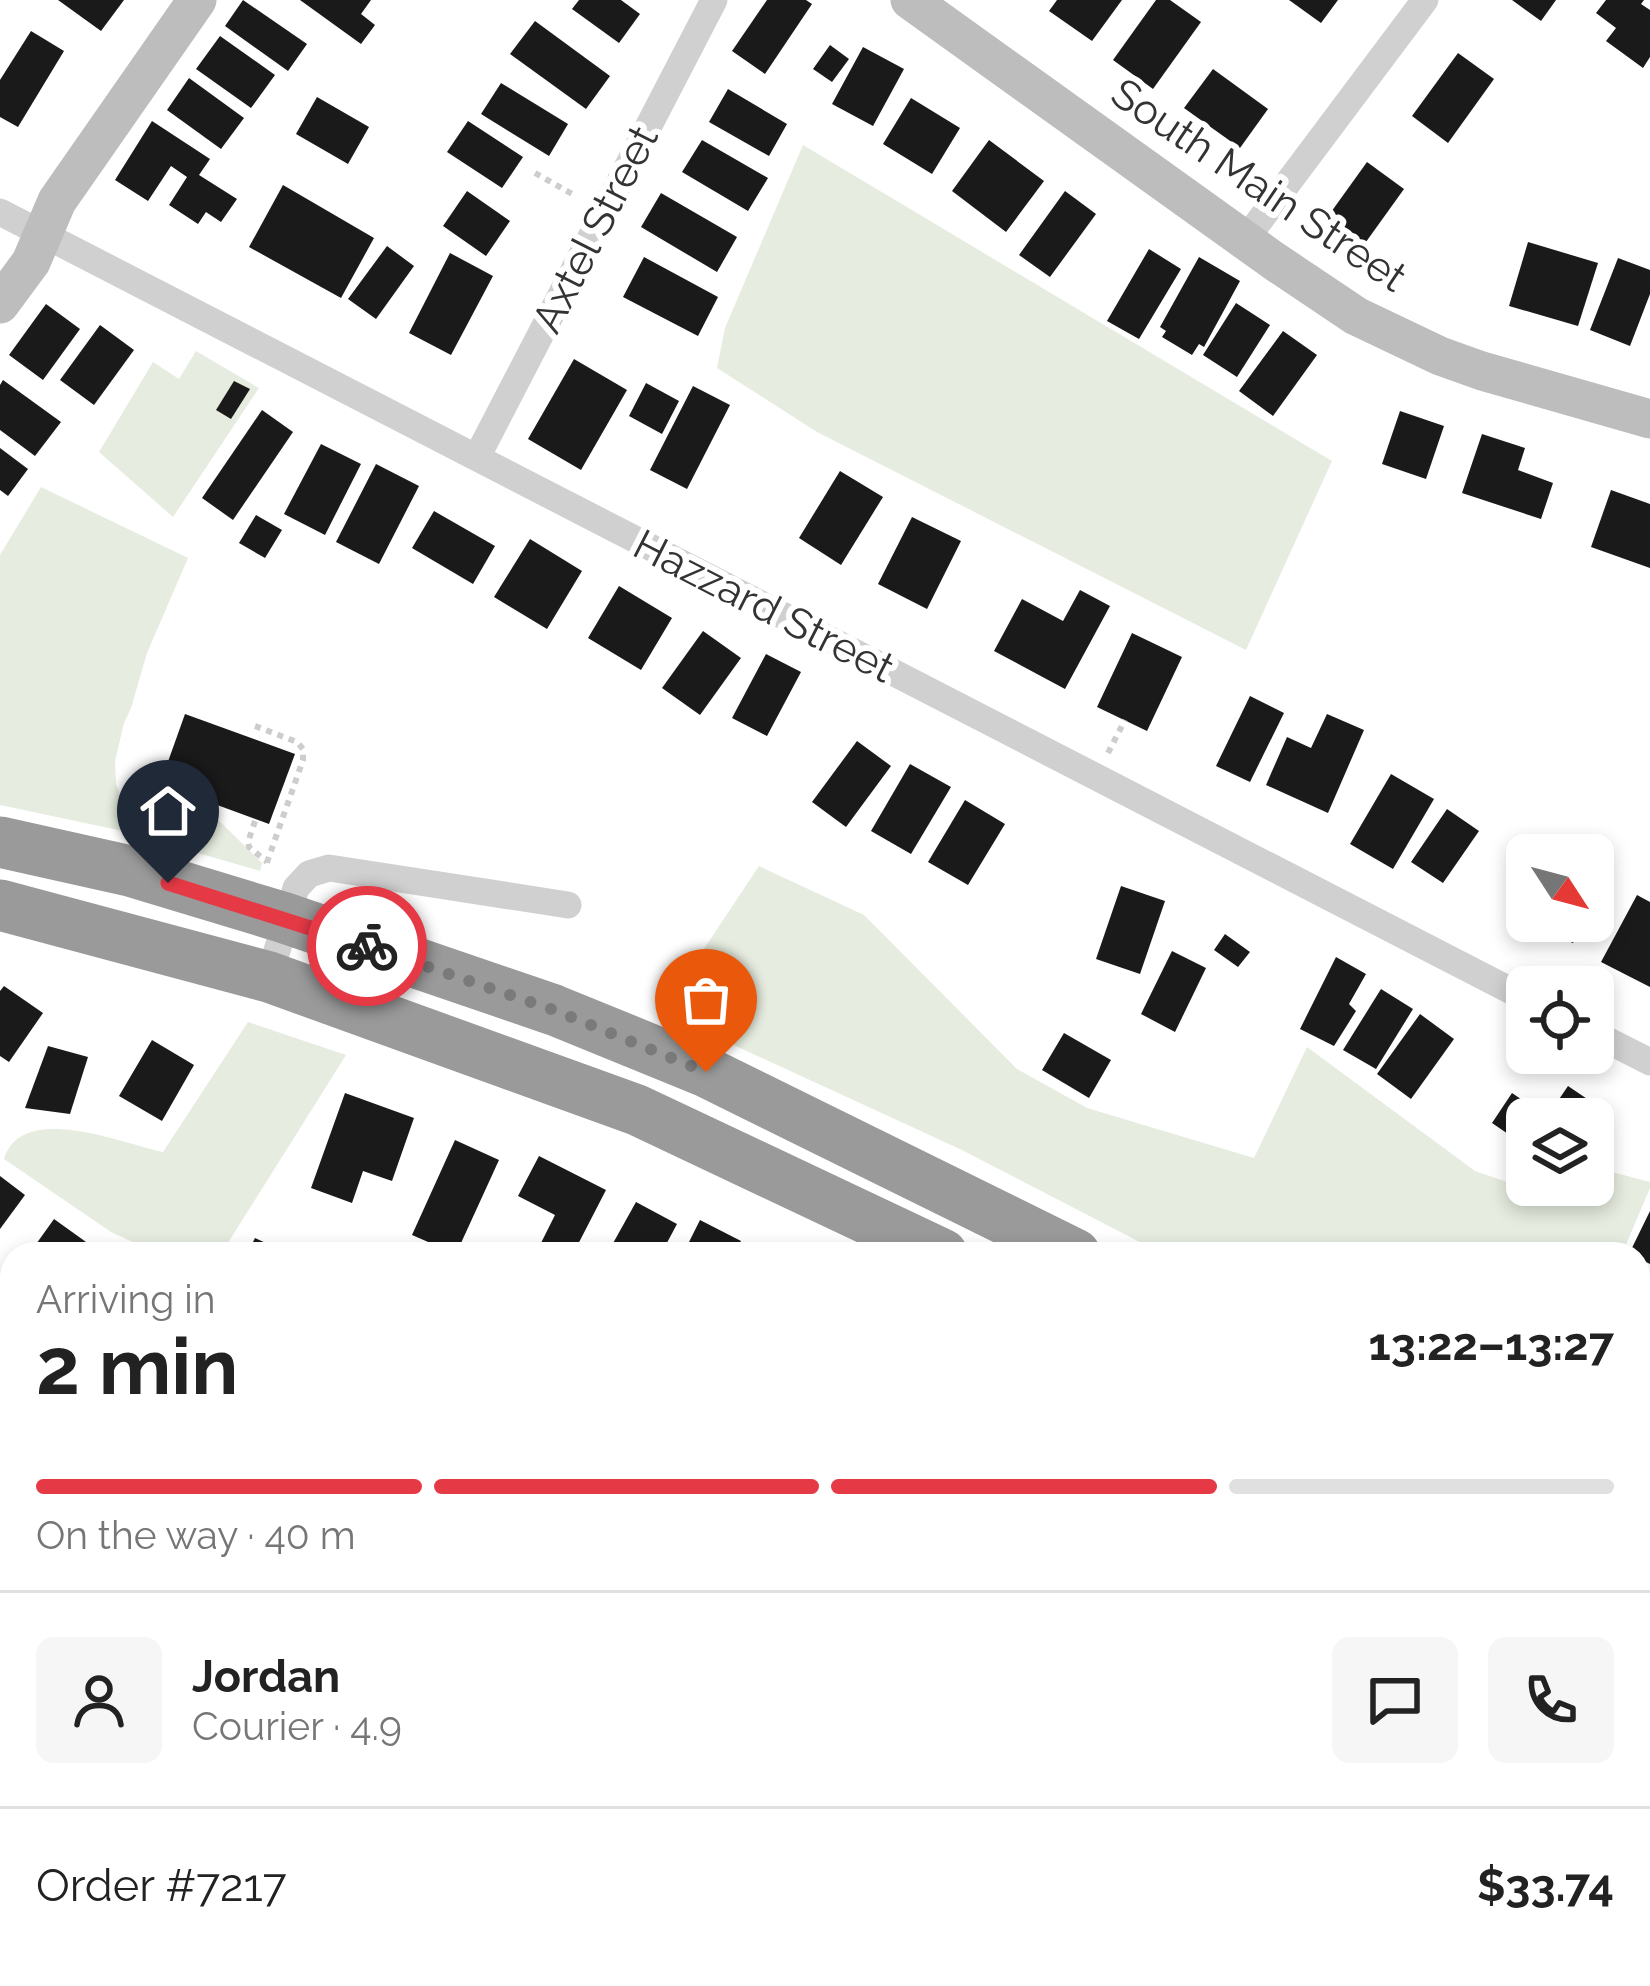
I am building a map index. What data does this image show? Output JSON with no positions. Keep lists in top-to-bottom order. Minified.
{"streets":{"street":["South Main Street","Axtel Street","Hazzard Street"]},"crossings":[["Axtel Street","Hazzard Street"]],"north":"bottom right","page":{"heading":["2 min","Arriving in","13:22–13:27"],"panel":["Jordan","Courier · 4.9","Order #7217","$33.74"],"bar":"On the way · 40 m"}}
